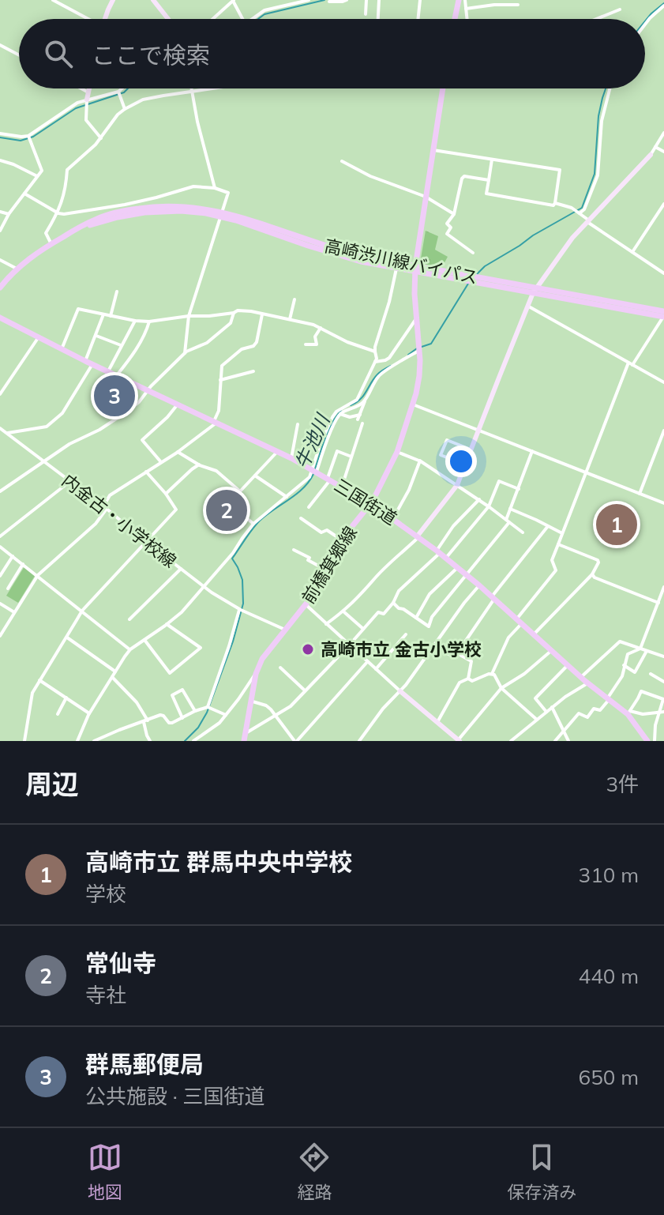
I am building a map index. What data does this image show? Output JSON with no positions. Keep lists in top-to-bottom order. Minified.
{"streets":{"main road":["高崎渋川線バイパス","三国街道","前橋箕郷線"],"street":["内金古・小学校線"]},"crossings":[["高崎渋川線バイパス","前橋箕郷線"],["三国街道","前橋箕郷線"],["内金古・小学校線","前橋箕郷線"]],"water":["牛池川"],"places":["高崎市立 金古小学校"],"page":{"search":"ここで検索","pins":["3","2","1"],"heading":["周辺","3件"],"list":[{"mark":"1","name":"高崎市立 群馬中央中学校","note":"学校","value":"310 m"},{"mark":"2","name":"常仙寺","note":"寺社","value":"440 m"},{"mark":"3","name":"群馬郵便局","note":"公共施設 · 三国街道","value":"650 m"}],"nav":["地図","経路","保存済み"]}}
